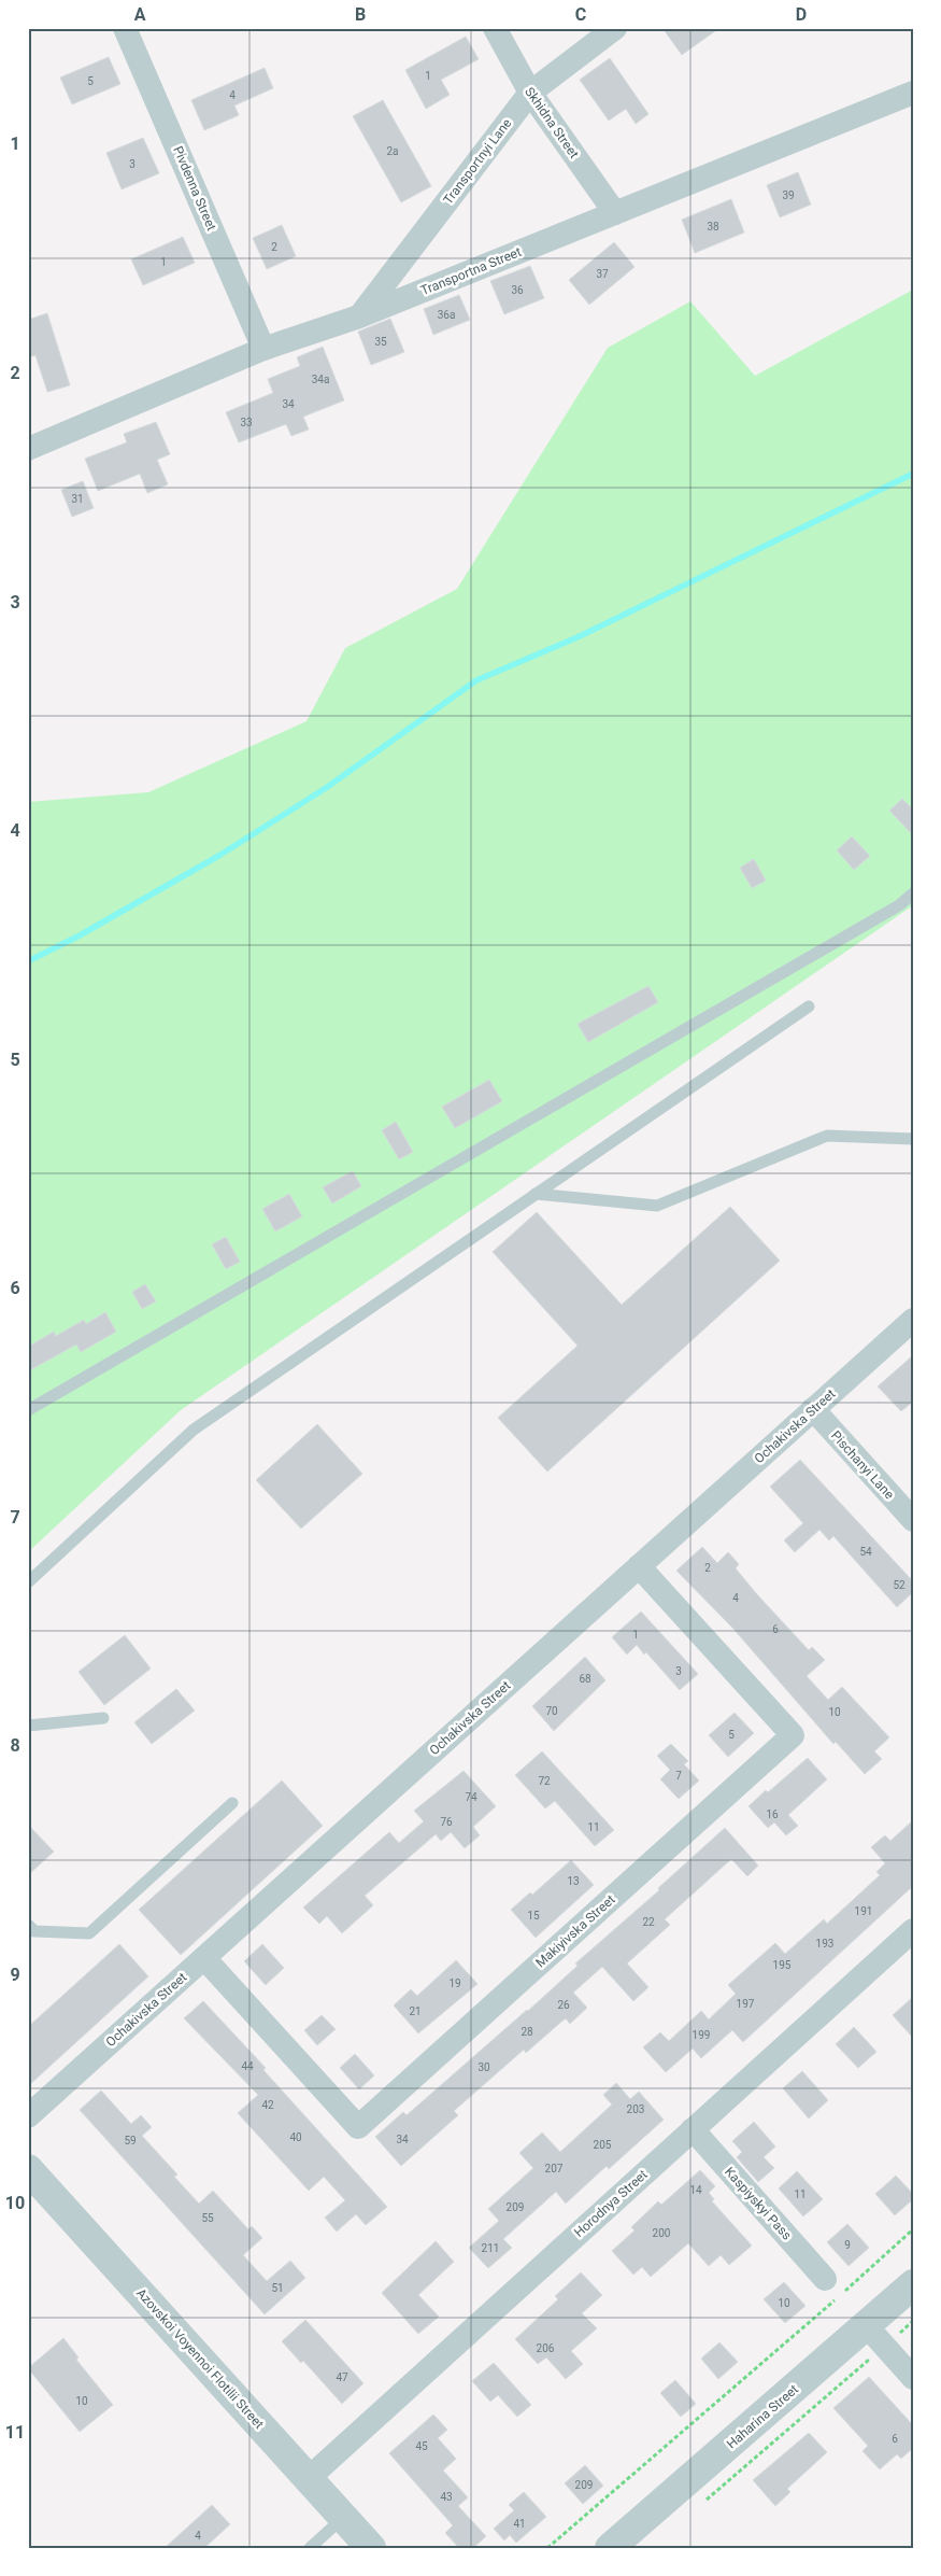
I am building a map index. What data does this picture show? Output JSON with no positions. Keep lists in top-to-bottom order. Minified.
{"streets":{"street":["Skhidna Street","Transportnyi Lane","Pivdenna Street","Transportna Street","Ochakivska Street","Pischanyi Lane","Makiyivska Street","Horodnya Street","Kaspiyskyi Pass","Azovskoi Voyennoi Flotilii Street","Haharina Street"]},"crossings":[["Skhidna Street","Transportnyi Lane"],["Skhidna Street","Transportna Street"],["Transportnyi Lane","Transportna Street"],["Pivdenna Street","Transportna Street"],["Ochakivska Street","Pischanyi Lane"],["Ochakivska Street","Makiyivska Street"],["Horodnya Street","Kaspiyskyi Pass"],["Horodnya Street","Azovskoi Voyennoi Flotilii Street"]],"house_numbers":["1","5","4","2а","3","39","38","2","1","37","36","36а","35","34а","34","33","31","54","2","52","4","6","1","3","68","70","10","5","7","72","74","16","76","11","13","191","15","22","193","195","19","197","26","21","28","199","44","30","42","203","40","34","59","205","207","14","11","209","55","200","9","211","51","10","206","47","10","6","45","209","43","41","4"],"grid":{"columns":["A","B","C","D"],"rows":["1","2","3","4","5","6","7","8","9","10","11"]}}
